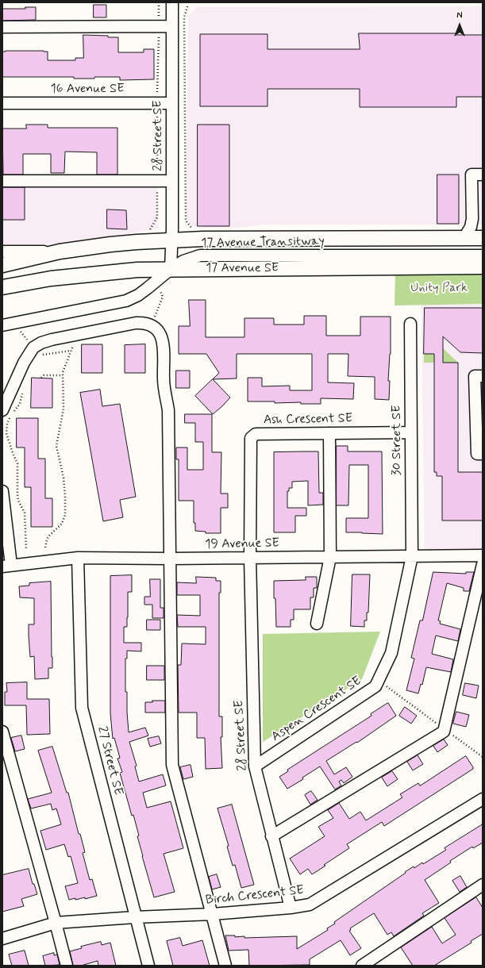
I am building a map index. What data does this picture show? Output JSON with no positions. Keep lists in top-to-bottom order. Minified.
{"streets":{"main road":["17 Avenue SE"],"street":["16 Avenue SE","28 Street SE","17 Avenue Transitway","Ash Crescent SE","30 Street SE","19 Avenue SE","Aspen Crescent SE","27 Street SE","Birch Crescent SE"]},"crossings":[["16 Avenue SE","28 Street SE"],["28 Street SE","17 Avenue Transitway"],["28 Street SE","17 Avenue SE"],["28 Street SE","Ash Crescent SE"],["28 Street SE","19 Avenue SE"],["28 Street SE","Aspen Crescent SE"],["28 Street SE","Birch Crescent SE"],["17 Avenue Transitway","17 Avenue SE"],["Ash Crescent SE","30 Street SE"],["Ash Crescent SE","19 Avenue SE"],["30 Street SE","19 Avenue SE"],["30 Street SE","Aspen Crescent SE"],["19 Avenue SE","Aspen Crescent SE"],["19 Avenue SE","27 Street SE"],["27 Street SE","Birch Crescent SE"]],"parks":["Unity Park"],"north":"top"}
